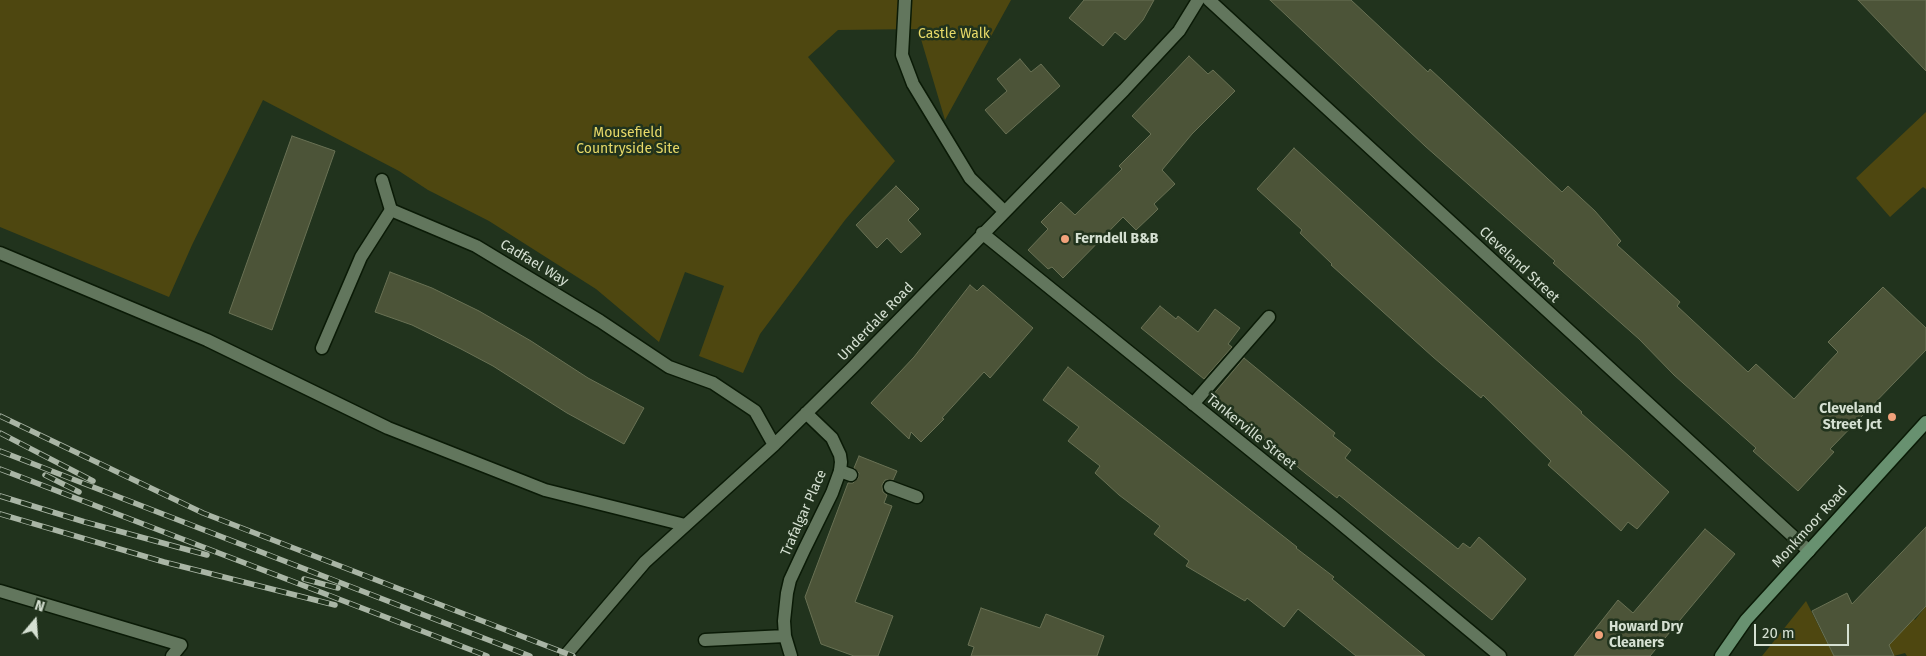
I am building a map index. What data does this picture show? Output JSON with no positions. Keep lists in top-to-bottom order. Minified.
{"streets":{"street":["Cadfael Way","Cleveland Street","Underdale Road","Tankerville Street","Trafalgar Place","Monkmoor Road"]},"crossings":[["Cadfael Way","Underdale Road"],["Cleveland Street","Monkmoor Road"],["Underdale Road","Tankerville Street"],["Underdale Road","Trafalgar Place"]],"parks":["Castle Walk","Mousefield Countryside Site"],"places":["Ferndell B&B","Cleveland Street Jct","Howard Dry Cleaners"],"scale_bar":"20 m","north":"top"}
